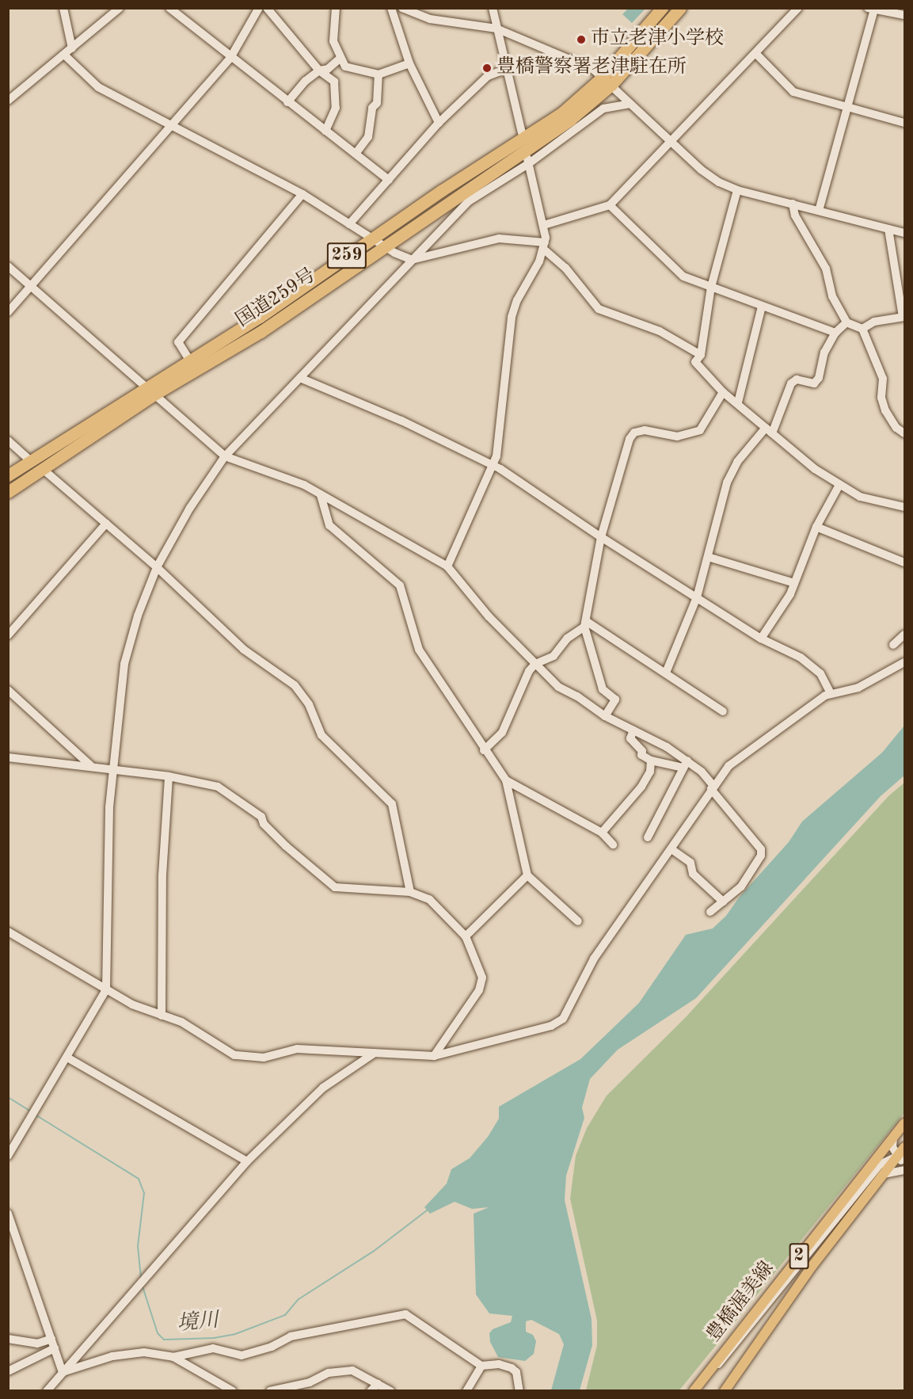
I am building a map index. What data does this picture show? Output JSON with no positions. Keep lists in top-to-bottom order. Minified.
{"streets":{"highway":["259","国道259号"],"main road":["2","豊橋渥美線"]},"water":["境川"],"places":["市立老津小学校","豊橋警察署老津駐在所"]}
